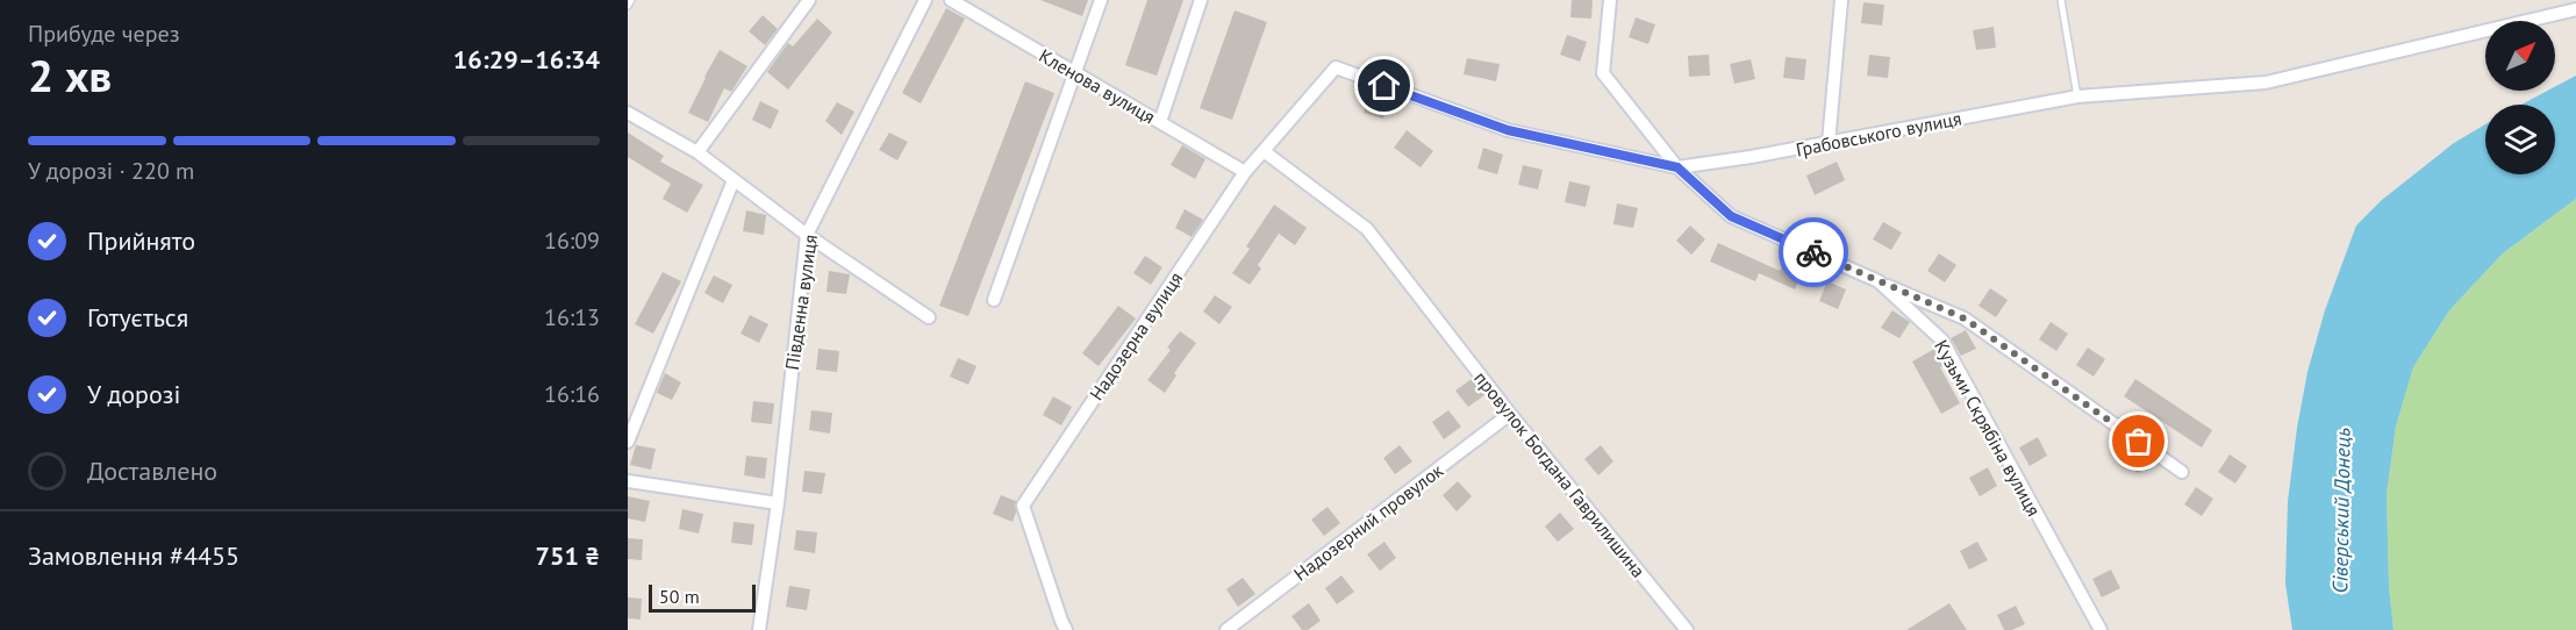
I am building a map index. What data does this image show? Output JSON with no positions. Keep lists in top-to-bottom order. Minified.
{"streets":{"street":["Кленова вулиця","Грабовського вулиця","Південна вулиця","Надозерна вулиця","Кузьми Скрябіна вулиця","провулок Богдана Гаврилишина","Надозерний провулок"]},"crossings":[["Кленова вулиця","Надозерна вулиця"],["Грабовського вулиця","Надозерна вулиця"],["Грабовського вулиця","Кузьми Скрябіна вулиця"],["Надозерна вулиця","Кузьми Скрябіна вулиця"],["Надозерна вулиця","провулок Богдана Гаврилишина"],["провулок Богдана Гаврилишина","Надозерний провулок"]],"water":["Сіверський Донець"],"scale_bar":"50 m","north":"top right","page":{"heading":["2 хв","Прибуде через","16:29–16:34"],"panel":["Замовлення #4455","751 ₴"],"bar":"У дорозі · 220 m","list":[["Прийнято","16:09"],["Готується","16:13"],["У дорозі","16:16"],"Доставлено"],"scale":"50 m"}}
